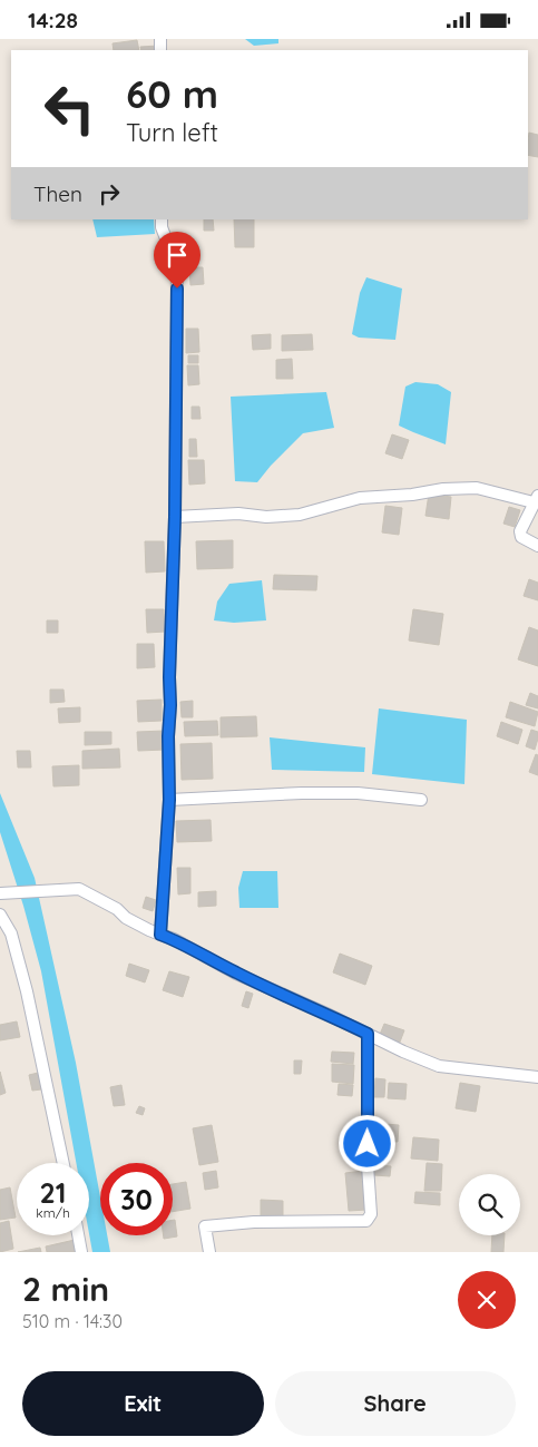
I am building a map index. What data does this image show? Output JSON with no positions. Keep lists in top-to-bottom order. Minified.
{"page":{"status":"14:28","turn":["60 m","Turn left"],"then":"Then","speed":"21 km/h","limit":"30","heading":["2 min","510 m · 14:30"],"buttons":["Exit","Share"]}}
